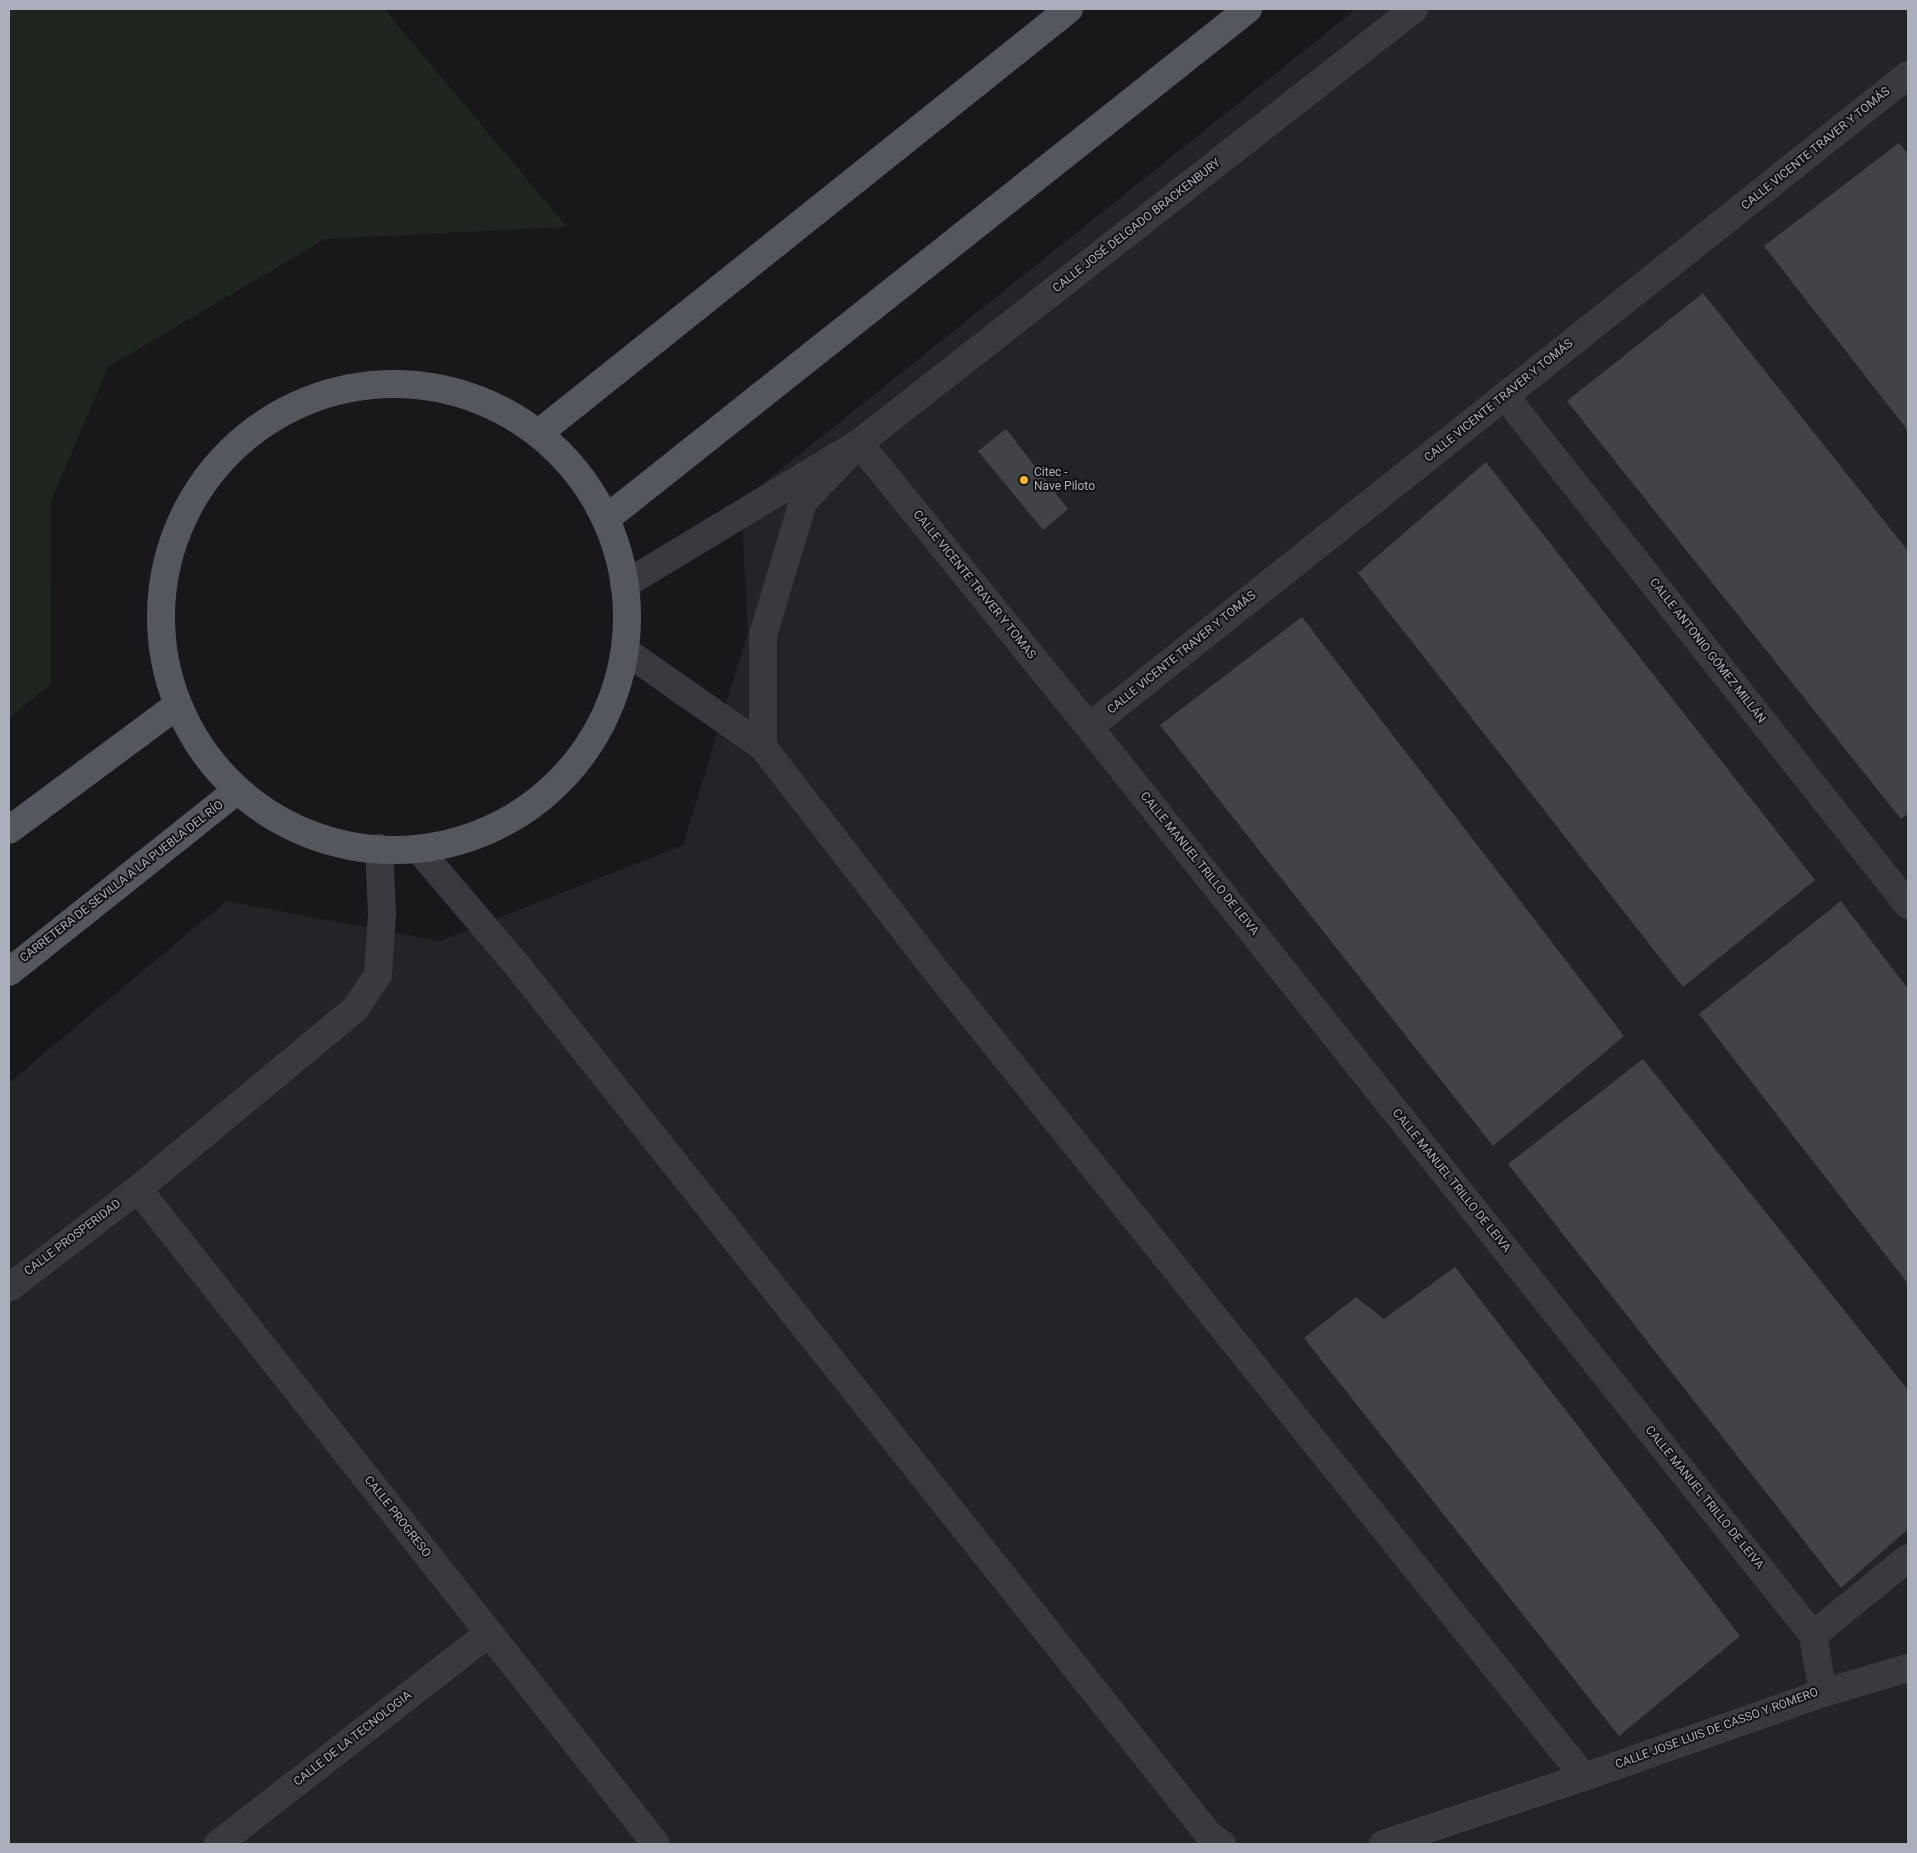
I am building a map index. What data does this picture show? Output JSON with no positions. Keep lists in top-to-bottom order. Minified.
{"streets":{"main road":["CARRETERA DE SEVILLA A LA PUEBLA DEL RÍO"],"street":["CALLE VICENTE TRAVER Y TOMÁS","CALLE JOSÉ DELGADO BRACKENBURY","CALLE VICENTE TRAVER Y TOMAS","CALLE ANTONIO GÓMEZ MILLÁN","CALLE MANUEL TRILLO DE LEIVA","CALLE PROSPERIDAD","CALLE PROGRESO","CALLE JOSE LUIS DE CASSO Y ROMERO","CALLE DE LA TECNOLOGIA"]},"crossings":[["CALLE VICENTE TRAVER Y TOMÁS","CALLE VICENTE TRAVER Y TOMAS"],["CALLE VICENTE TRAVER Y TOMÁS","CALLE ANTONIO GÓMEZ MILLÁN"],["CALLE VICENTE TRAVER Y TOMÁS","CALLE MANUEL TRILLO DE LEIVA"],["CALLE JOSÉ DELGADO BRACKENBURY","CALLE VICENTE TRAVER Y TOMAS"],["CALLE VICENTE TRAVER Y TOMAS","CALLE MANUEL TRILLO DE LEIVA"],["CALLE MANUEL TRILLO DE LEIVA","CALLE JOSE LUIS DE CASSO Y ROMERO"],["CALLE PROSPERIDAD","CALLE PROGRESO"],["CALLE PROGRESO","CALLE DE LA TECNOLOGIA"]],"places":["Citec - Nave Piloto"]}
